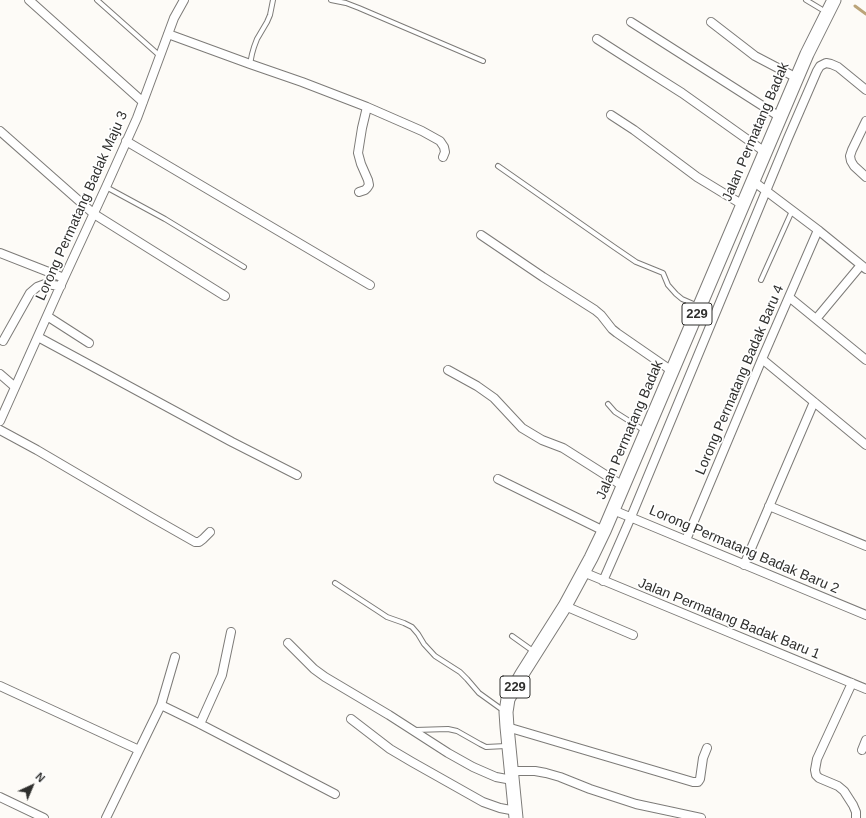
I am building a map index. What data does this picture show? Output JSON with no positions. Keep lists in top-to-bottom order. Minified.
{"streets":{"main road":["Jalan Permatang Badak","229"],"street":["Lorong Permatang Badak Maju 3","Lorong Permatang Badak Baru 4","Lorong Permatang Badak Baru 2","Jalan Permatang Badak Baru 1"]},"crossings":[["Jalan Permatang Badak","Lorong Permatang Badak Baru 2"],["Jalan Permatang Badak","Jalan Permatang Badak Baru 1"],["Lorong Permatang Badak Baru 4","Lorong Permatang Badak Baru 2"]],"north":"top right"}
